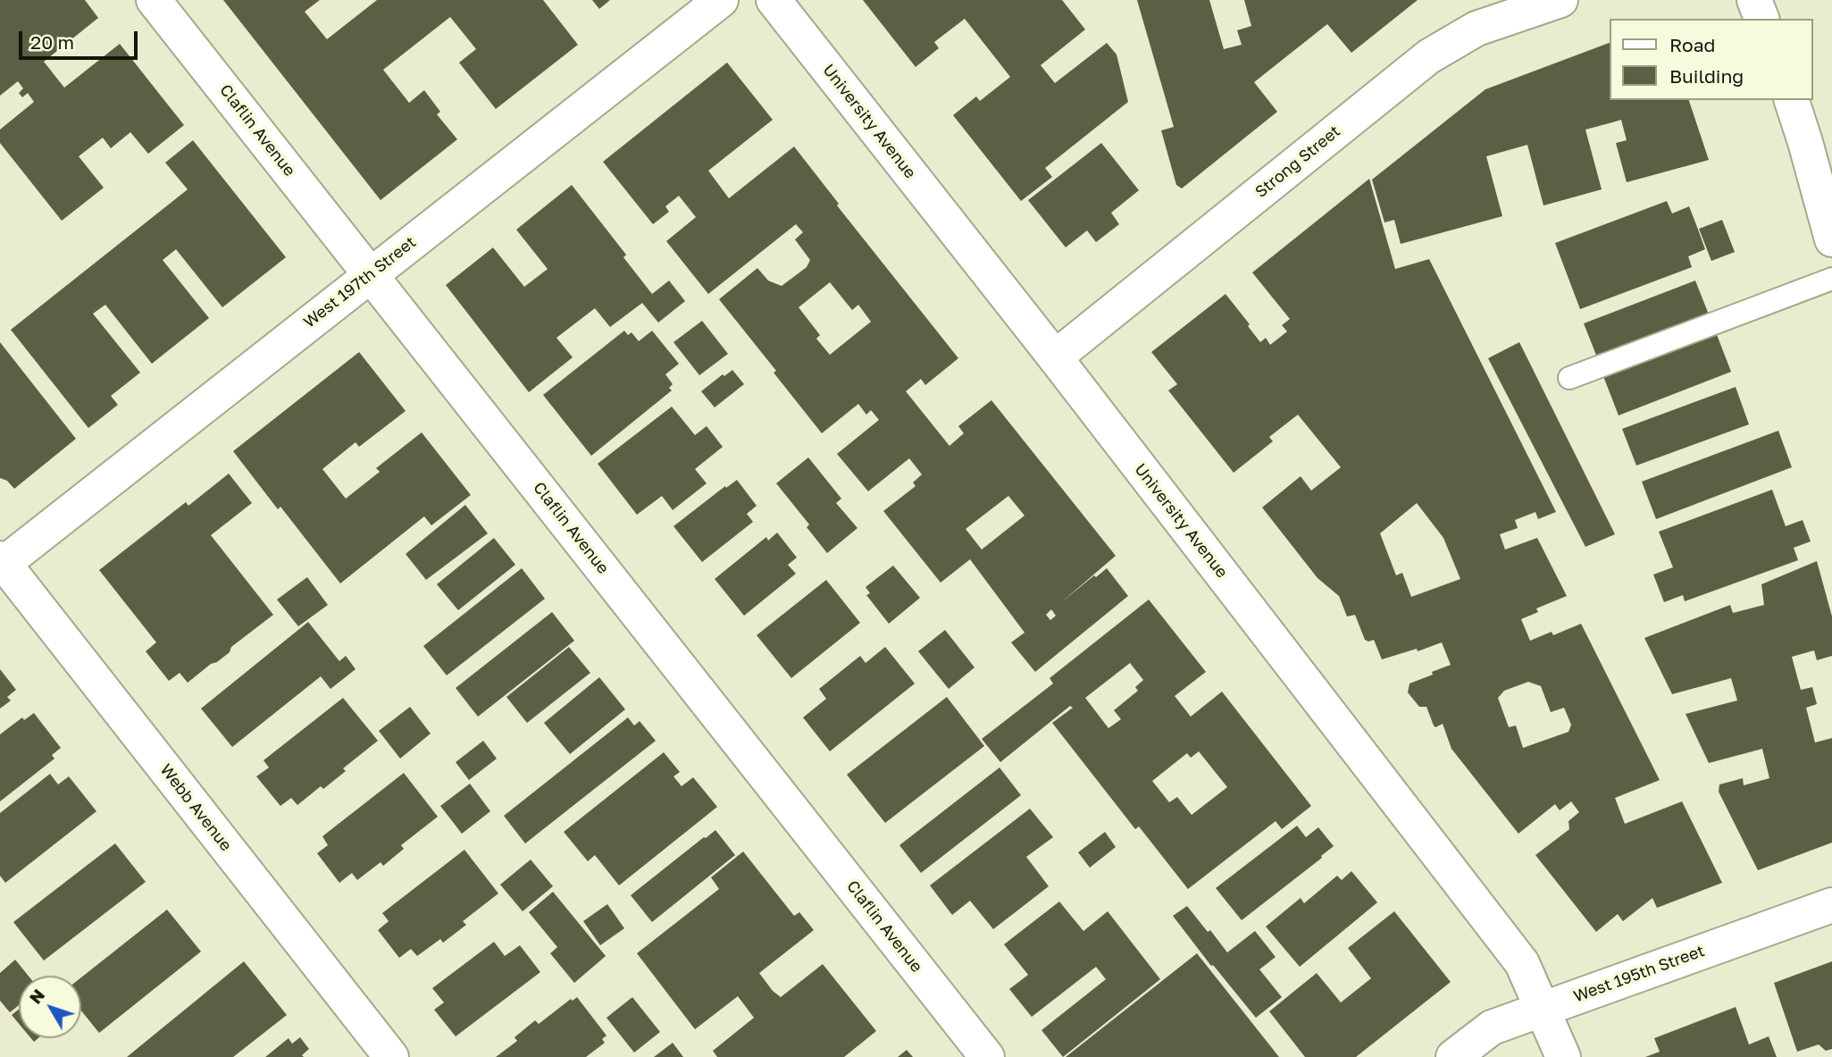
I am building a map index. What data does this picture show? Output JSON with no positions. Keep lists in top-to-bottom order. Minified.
{"streets":{"street":["University Avenue","Claflin Avenue","Strong Street","West 197th Street","Webb Avenue","West 195th Street"]},"crossings":[["University Avenue","Strong Street"],["University Avenue","West 195th Street"],["Claflin Avenue","West 197th Street"],["West 197th Street","Webb Avenue"]],"legend":["Road","Building"],"scale_bar":"20 m","north":"top left"}
